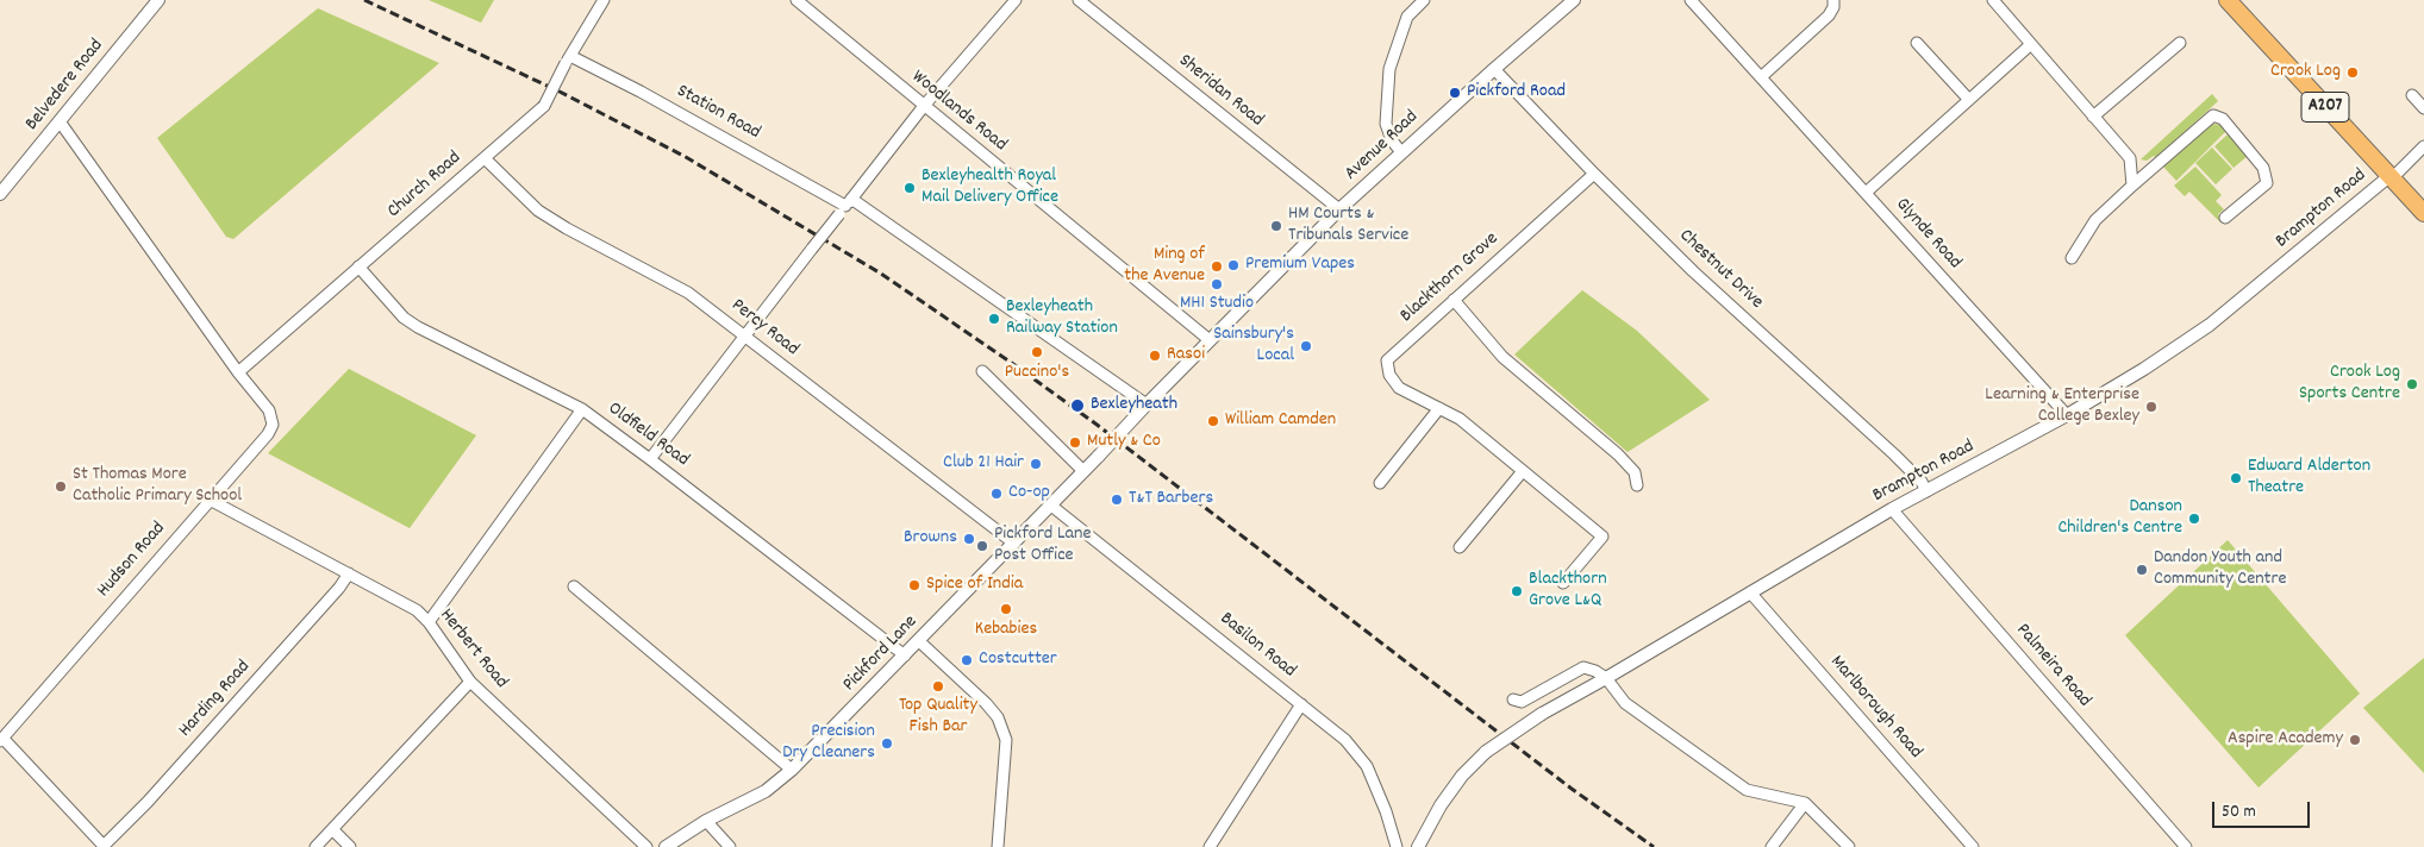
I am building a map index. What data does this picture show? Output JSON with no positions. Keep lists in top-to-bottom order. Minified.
{"streets":{"main road":["A207"],"street":["Belvedere Road","Sheridan Road","Woodlands Road","Station Road","Avenue Road","Church Road","Brampton Road","Glynde Road","Chestnut Drive","Blackthorn Grove","Percy Road","Oldfield Road","Hudson Road","Basilon Road","Herbert Road","Pickford Lane","Palmeira Road","Harding Road","Marlborough Road"]},"crossings":[["Sheridan Road","Avenue Road"],["A207","Brampton Road"],["Woodlands Road","Avenue Road"],["Station Road","Avenue Road"],["Station Road","Church Road"],["Avenue Road","Chestnut Drive"],["Avenue Road","Pickford Lane"],["Church Road","Percy Road"],["Church Road","Oldfield Road"],["Church Road","Hudson Road"],["Brampton Road","Glynde Road"],["Brampton Road","Chestnut Drive"],["Brampton Road","Palmeira Road"],["Brampton Road","Marlborough Road"],["Chestnut Drive","Blackthorn Grove"],["Percy Road","Pickford Lane"],["Oldfield Road","Pickford Lane"],["Hudson Road","Herbert Road"],["Basilon Road","Pickford Lane"],["Herbert Road","Harding Road"]],"places":["Crook Log","Pickford Road","Bexleyhealth Royal Mail Delivery Office","HM Courts & Tribunals Service","Premium Vapes","Ming of the Avenue","MH1 Studio","Bexleyheath Railway Station","Sainsbury's Local","Puccino's","Rasoi","Crook Log Sports Centre","Bexleyheath","Learning & Enterprise College Bexley","William Camden","Mutly & Co","Club 21 Hair","Edward Alderton Theatre","St Thomas More Catholic Primary School","Co-op","T&T Barbers","Danson Children's Centre","Browns","Pickford Lane Post Office","Dandon Youth and Community Centre","Spice of India","Blackthorn Grove L&Q","Kebabies","Costcutter","Top Quality Fish Bar","Aspire Academy","Precision Dry Cleaners"],"scale_bar":"50 m"}
